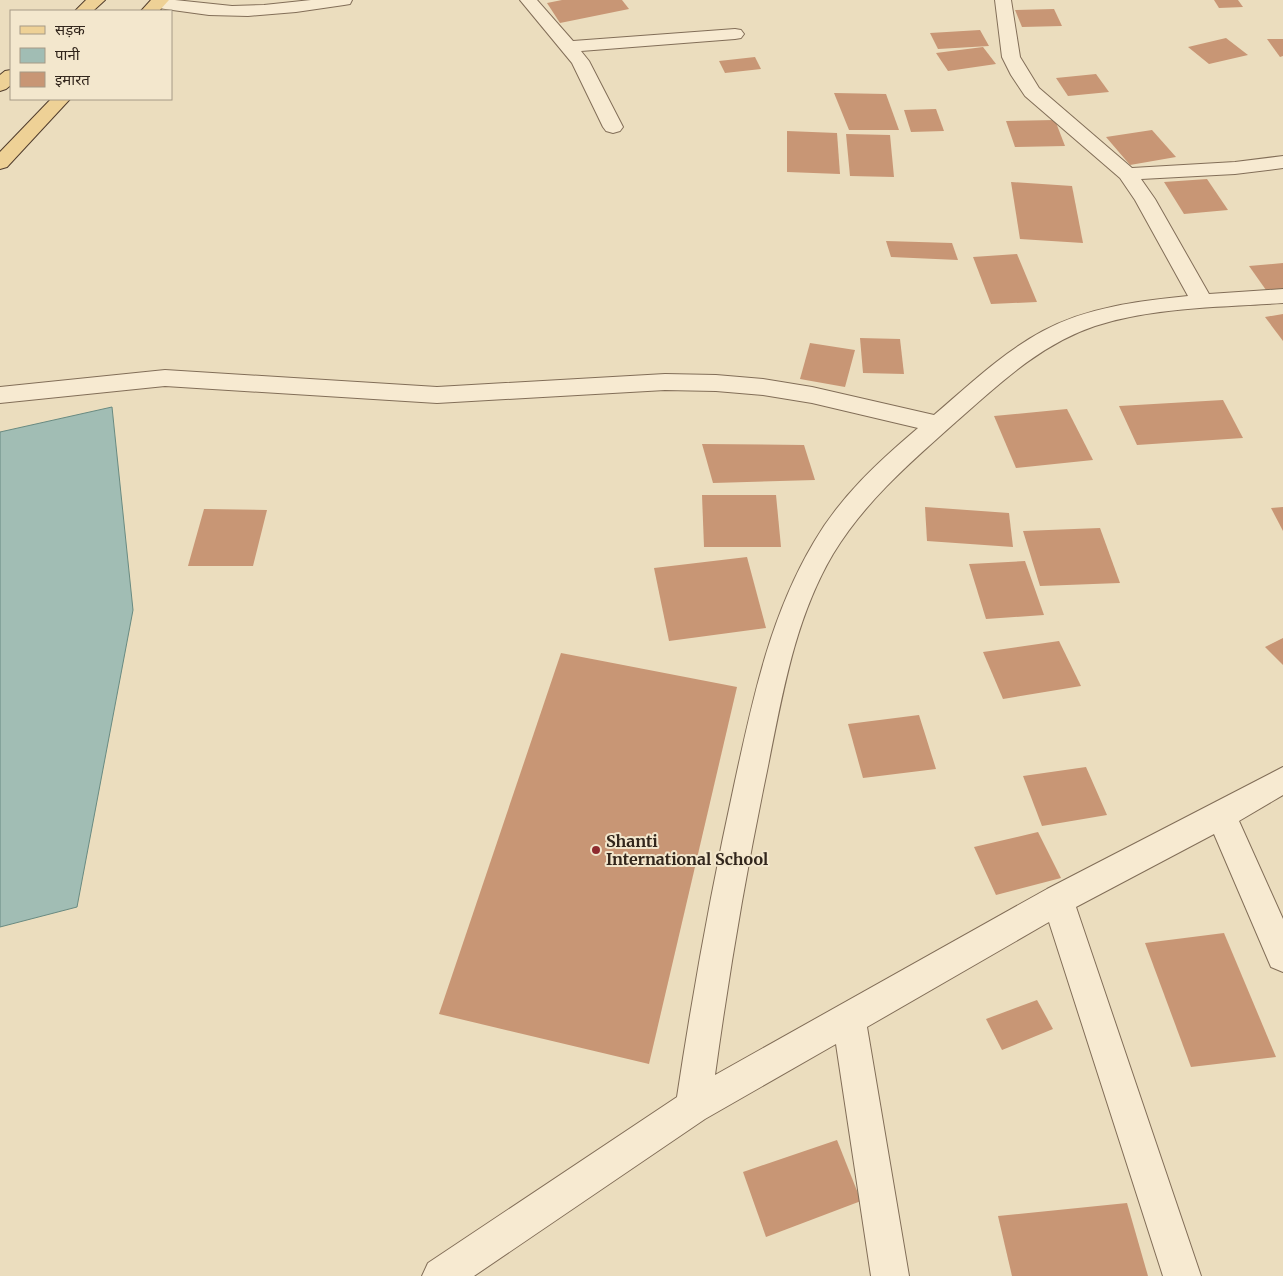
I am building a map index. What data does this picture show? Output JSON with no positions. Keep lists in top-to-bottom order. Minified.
{"places":["Shanti International School"],"legend":["सड़क","पानी","इमारत"]}
